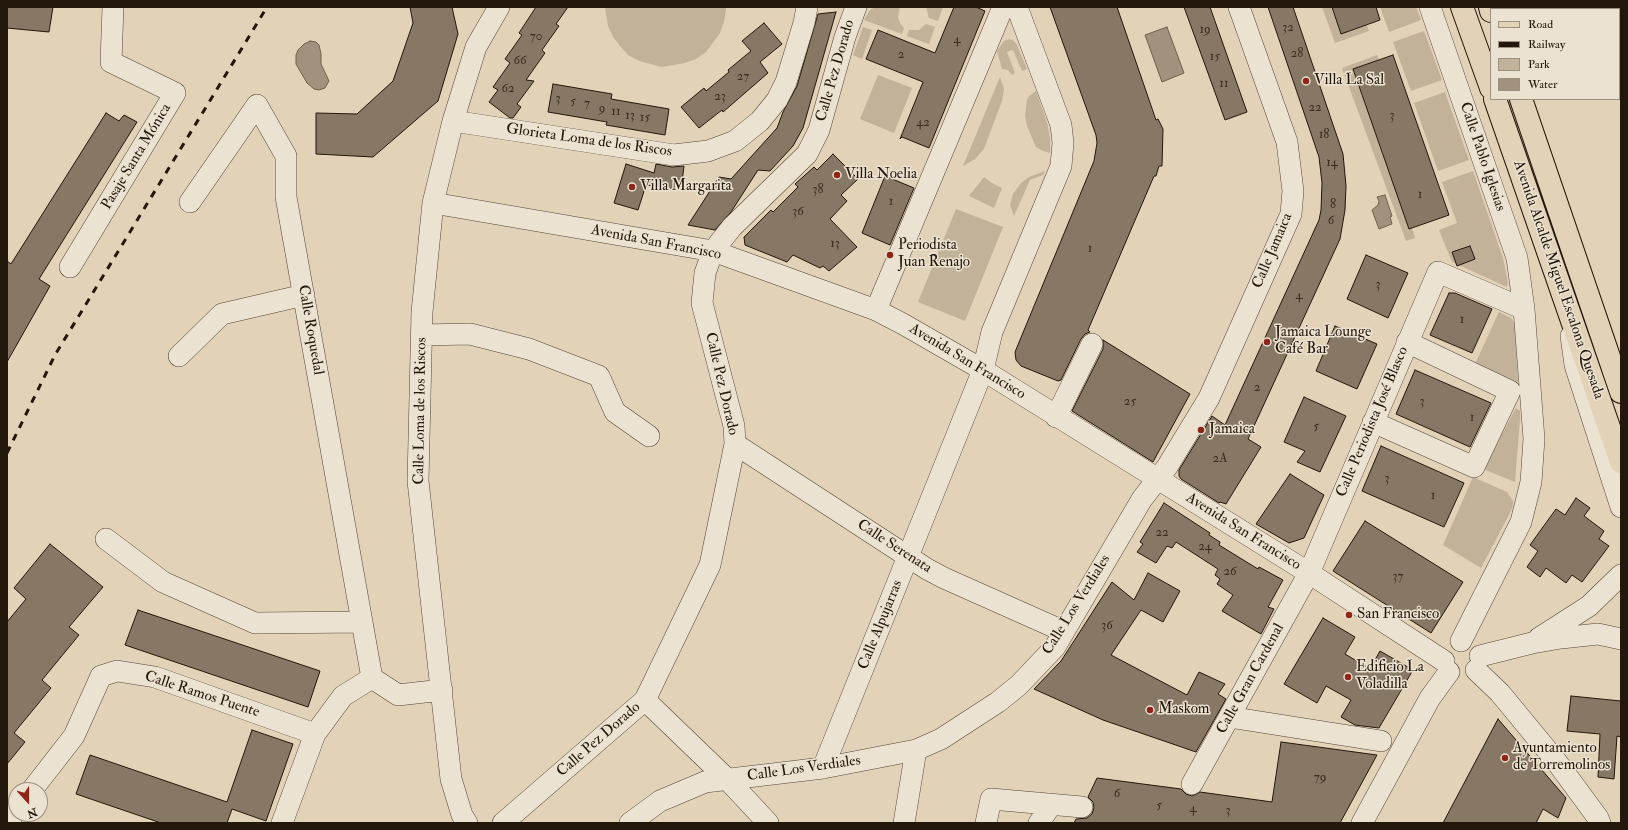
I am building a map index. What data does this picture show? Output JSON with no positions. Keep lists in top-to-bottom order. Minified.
{"streets":{"main road":["Avenida Alcalde Miguel Escalona Quesada"],"street":["Calle Pez Dorado","Glorieta Loma de los Riscos","Pasaje Santa Mónica","Calle Pablo Iglesias","Avenida San Francisco","Calle Jamaica","Calle Roquedal","Calle Loma de los Riscos","Calle Periodista José Blasco","Calle Serenata","Calle Los Verdiales","Calle Alpujarras","Calle Gran Cardenal","Calle Ramos Puente"]},"crossings":[["Calle Pez Dorado","Avenida San Francisco"],["Calle Pez Dorado","Calle Serenata"],["Glorieta Loma de los Riscos","Calle Loma de los Riscos"],["Calle Pablo Iglesias","Avenida San Francisco"],["Calle Pablo Iglesias","Calle Periodista José Blasco"],["Avenida San Francisco","Calle Jamaica"],["Avenida San Francisco","Calle Loma de los Riscos"],["Avenida San Francisco","Calle Periodista José Blasco"],["Avenida San Francisco","Calle Los Verdiales"],["Avenida San Francisco","Calle Alpujarras"],["Avenida San Francisco","Calle Gran Cardenal"],["Calle Jamaica","Calle Los Verdiales"],["Calle Periodista José Blasco","Calle Gran Cardenal"],["Calle Serenata","Calle Los Verdiales"],["Calle Serenata","Calle Alpujarras"],["Calle Los Verdiales","Calle Alpujarras"]],"places":["Villa La Sal","Villa Noelia","Villa Margarita","Periodista Juan Renajo","Jamaica Lounge Café Bar","Jamaica","San Francisco","Edificio La Voladilla","Maskom","Ayuntamiento de Torremolinos"],"house_numbers":["32","19","70","4","28","2","15","66","27","11","62","23","3","5","7","22","9","11","13","3","15","42","18","14","38","1","1","8","36","6","13","1","3","4","1","2","25","3","1","5","2A","3","1","22","24","26","37","36","79","6","5","4","3"],"legend":["Road","Railway","Park","Water"],"north":"bottom"}
